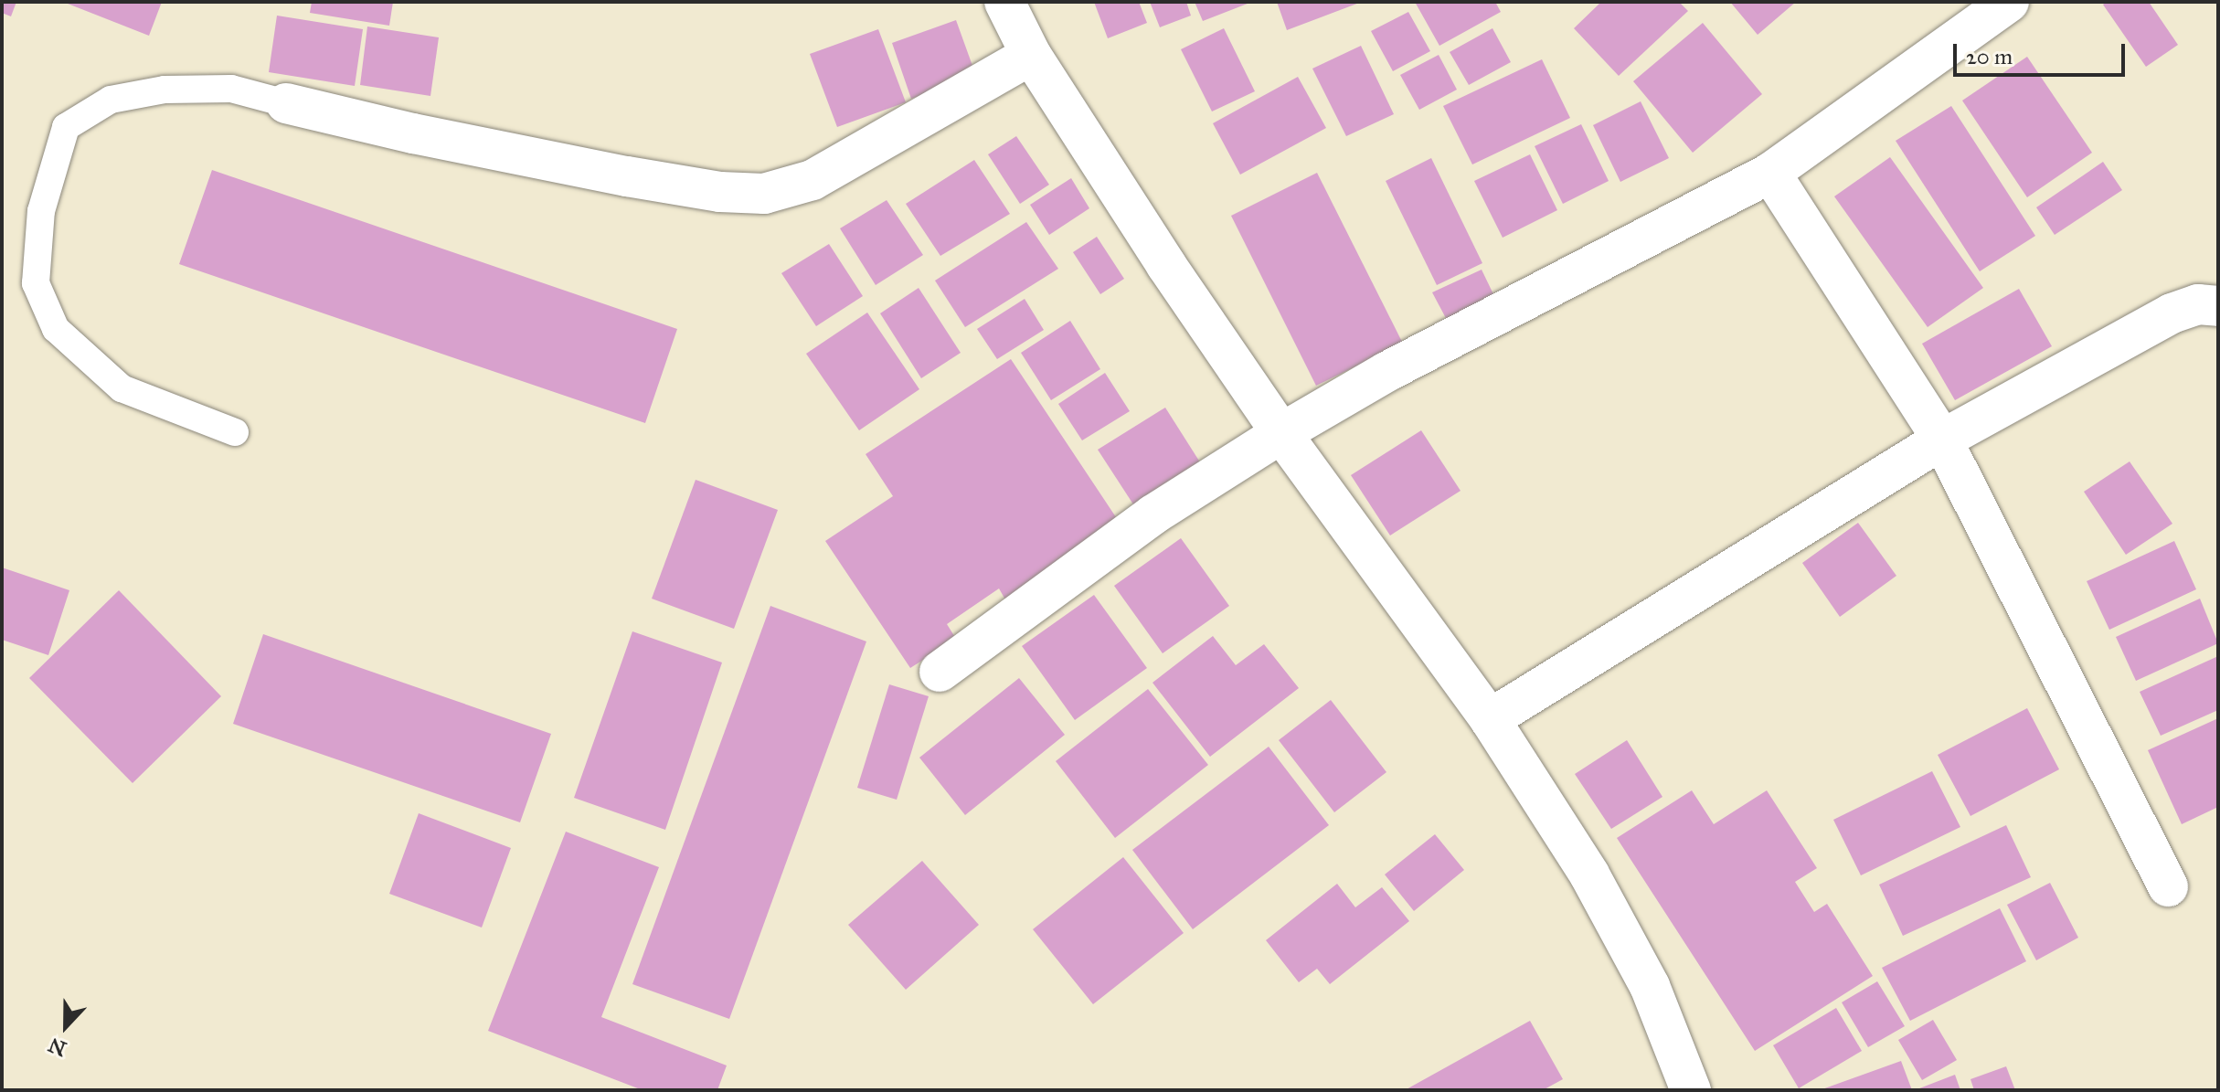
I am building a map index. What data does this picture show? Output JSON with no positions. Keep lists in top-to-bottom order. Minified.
{"scale_bar":"20 m","north":"bottom"}
